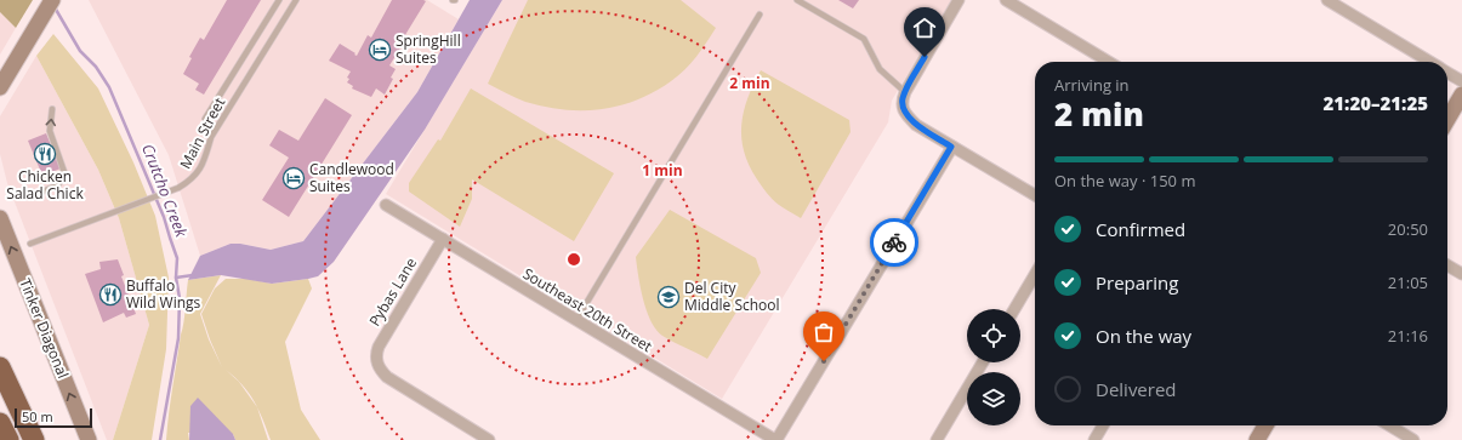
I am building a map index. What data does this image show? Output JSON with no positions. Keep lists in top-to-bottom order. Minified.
{"streets":{"street":["Pybas Lane","Southeast 20th Street","Tinker Diagonal"],"lane":["Main Street"]},"crossings":[["Pybas Lane","Southeast 20th Street"]],"one_way":["Tinker Diagonal"],"water":["Crutcho Creek"],"places":{"hotel":["SpringHill Suites","Candlewood Suites"],"restaurant":["Chicken Salad Chick","Buffalo Wild Wings"],"school or university":["Del City Middle School"]},"scale_bar":"50 m","page":{"heading":["2 min","Arriving in","21:20–21:25"],"bar":"On the way · 150 m","list":[["Confirmed","20:50"],["Preparing","21:05"],["On the way","21:16"],"Delivered"],"scale":"50 m"},"rings":["2 min","1 min"]}
